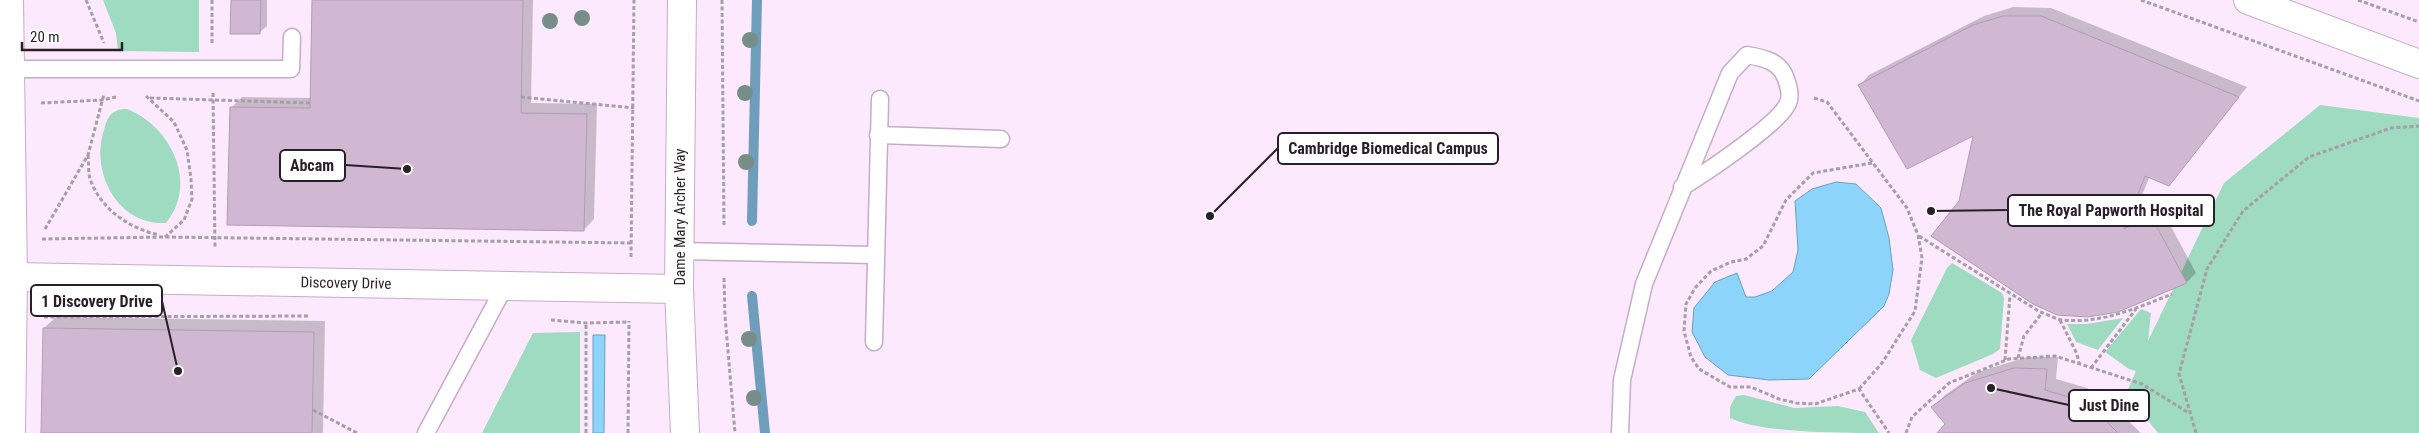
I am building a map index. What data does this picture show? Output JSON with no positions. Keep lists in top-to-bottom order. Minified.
{"streets":{"street":["Dame Mary Archer Way","Discovery Drive"]},"crossings":[["Dame Mary Archer Way","Discovery Drive"]],"places":["Abcam","The Royal Papworth Hospital","Cambridge Biomedical Campus","1 Discovery Drive","Just Dine"],"scale_bar":"20 m"}
